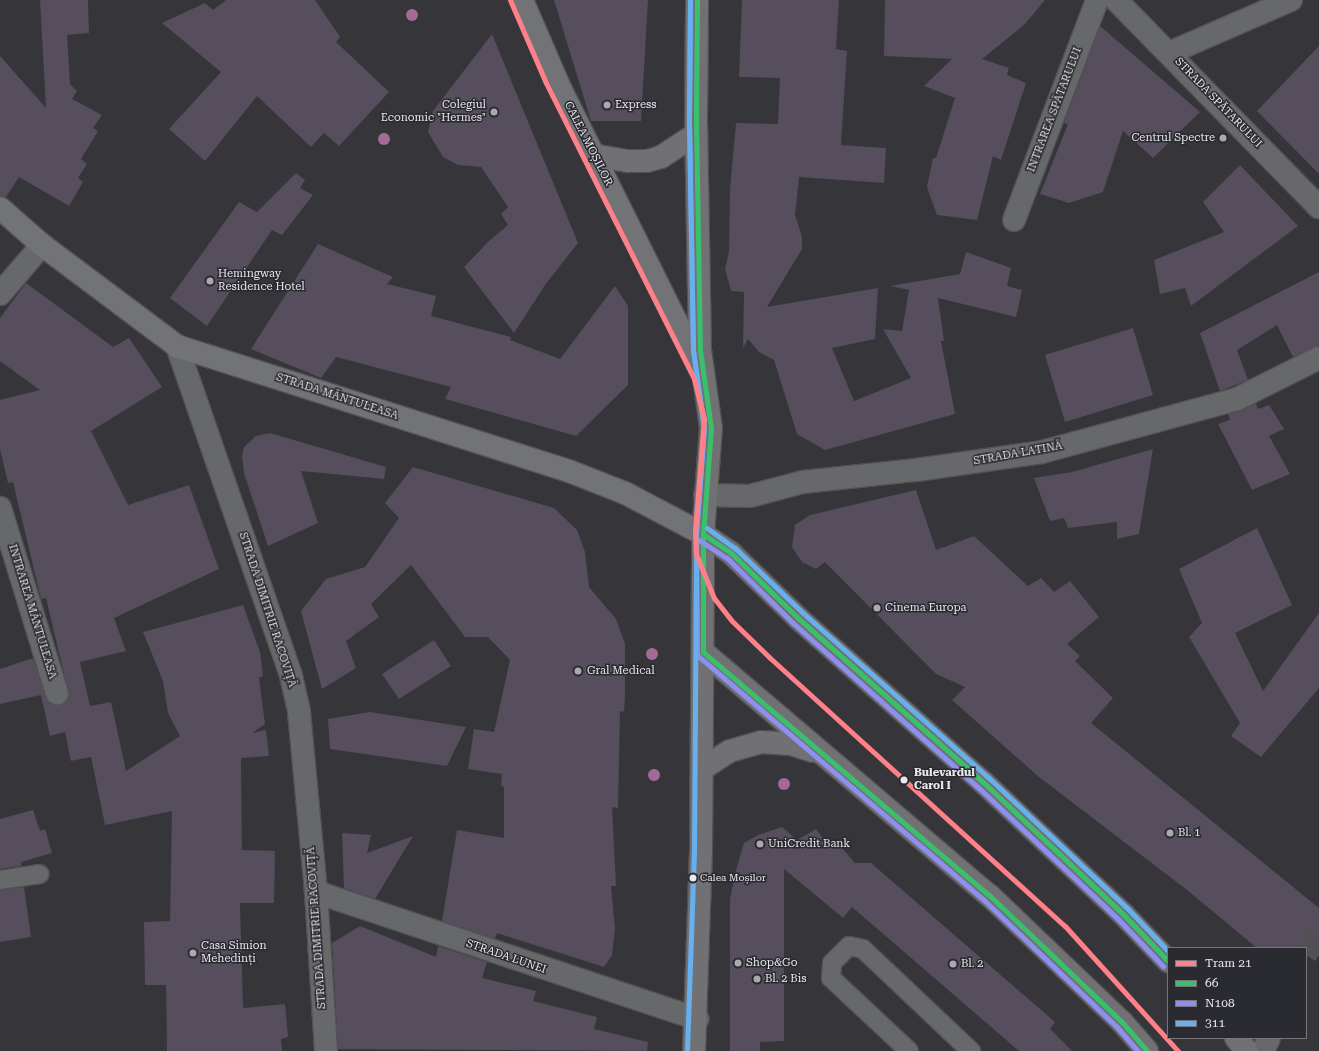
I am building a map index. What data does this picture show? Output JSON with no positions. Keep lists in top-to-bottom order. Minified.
{"streets":{"street":["STRADA SPĂTARULUI","INTRAREA SPĂTARULUI","CALEA MOȘILOR","STRADA MÂNTULEASA","STRADA LATINĂ","STRADA DIMITRIE RACOVIȚĂ","INTRAREA MÂNTULEASA","STRADA LUNEI"]},"crossings":[["STRADA MÂNTULEASA","STRADA DIMITRIE RACOVIȚĂ"],["STRADA DIMITRIE RACOVIȚĂ","STRADA LUNEI"]],"places":["Express","Colegiul Economic \"Hermes\"","Centrul Spectre","Hemingway Residence Hotel","Cinema Europa","Gral Medical","Bulevardul Carol I","Bl. 1","UniCredit Bank","Calea Moșilor","Casa Simion Mehedinți","Shop&Go","Bl. 2","Bl. 2 Bis"],"lines":["tram line 21","transit line 66","transit line N108","transit line 311"],"legend":["Tram 21","66","N108","311"]}
